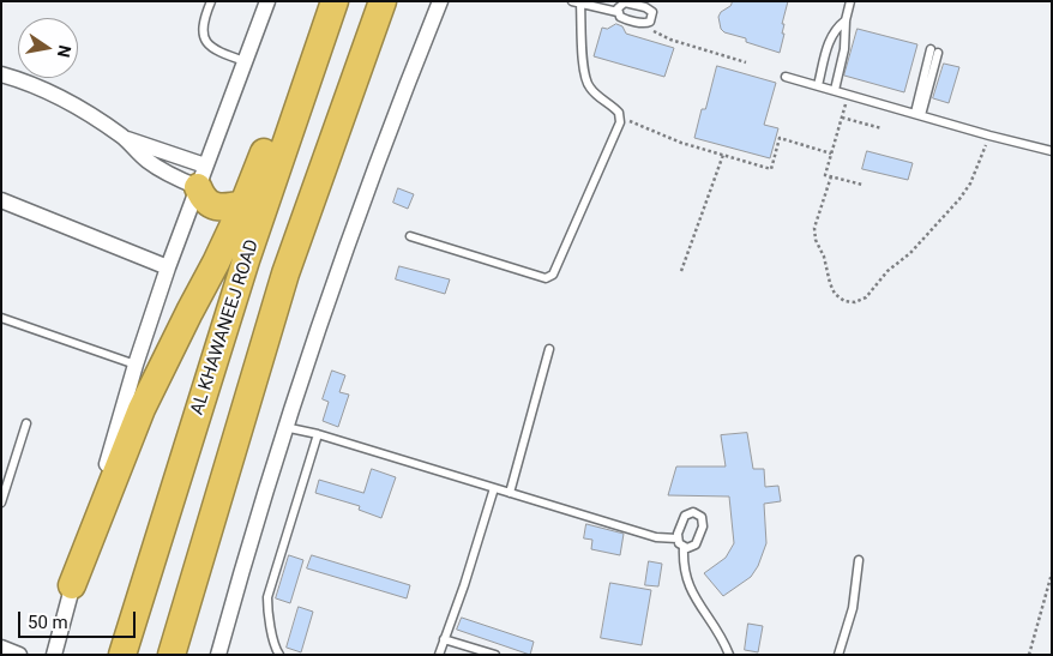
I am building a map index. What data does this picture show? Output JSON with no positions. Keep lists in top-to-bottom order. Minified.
{"streets":{"highway":["AL KHAWANEEJ ROAD"]},"scale_bar":"50 m","north":"right"}
